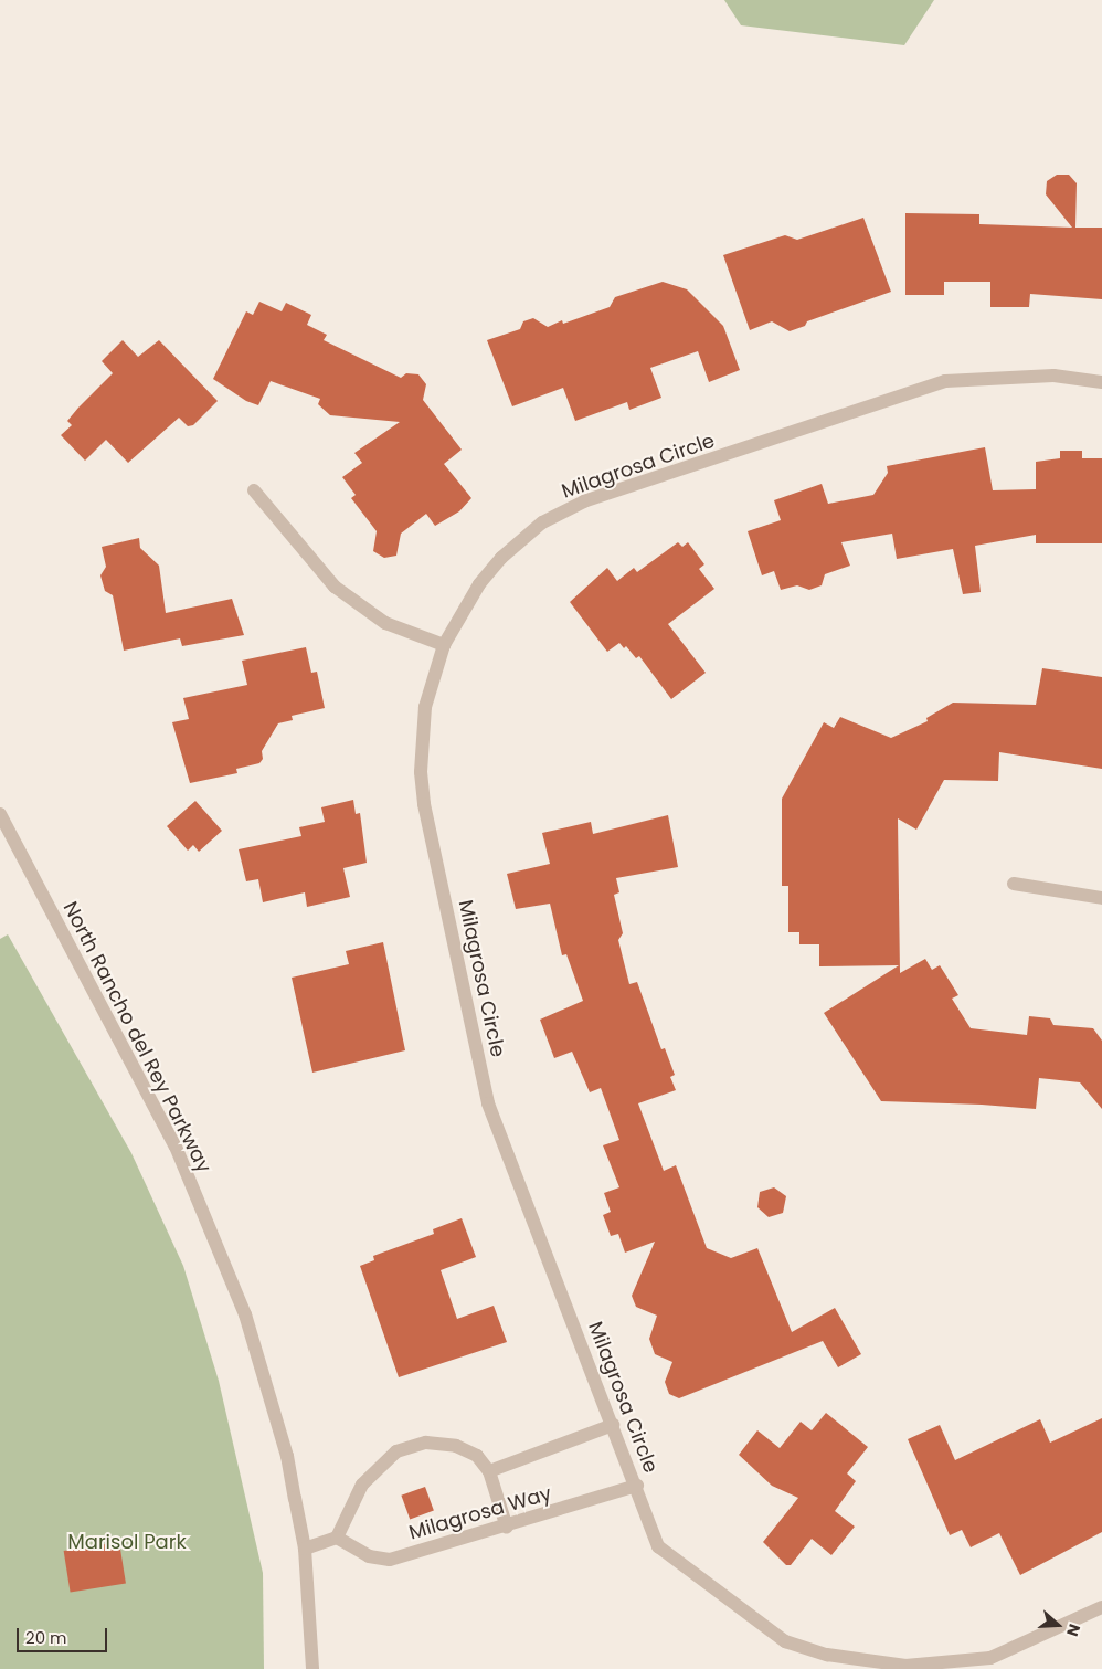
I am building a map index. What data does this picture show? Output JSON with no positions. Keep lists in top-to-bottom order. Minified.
{"streets":{"street":["Milagrosa Circle","North Rancho del Rey Parkway","Milagrosa Way"]},"crossings":[["Milagrosa Circle","Milagrosa Way"]],"parks":["Marisol Park"],"scale_bar":"20 m","north":"right"}
